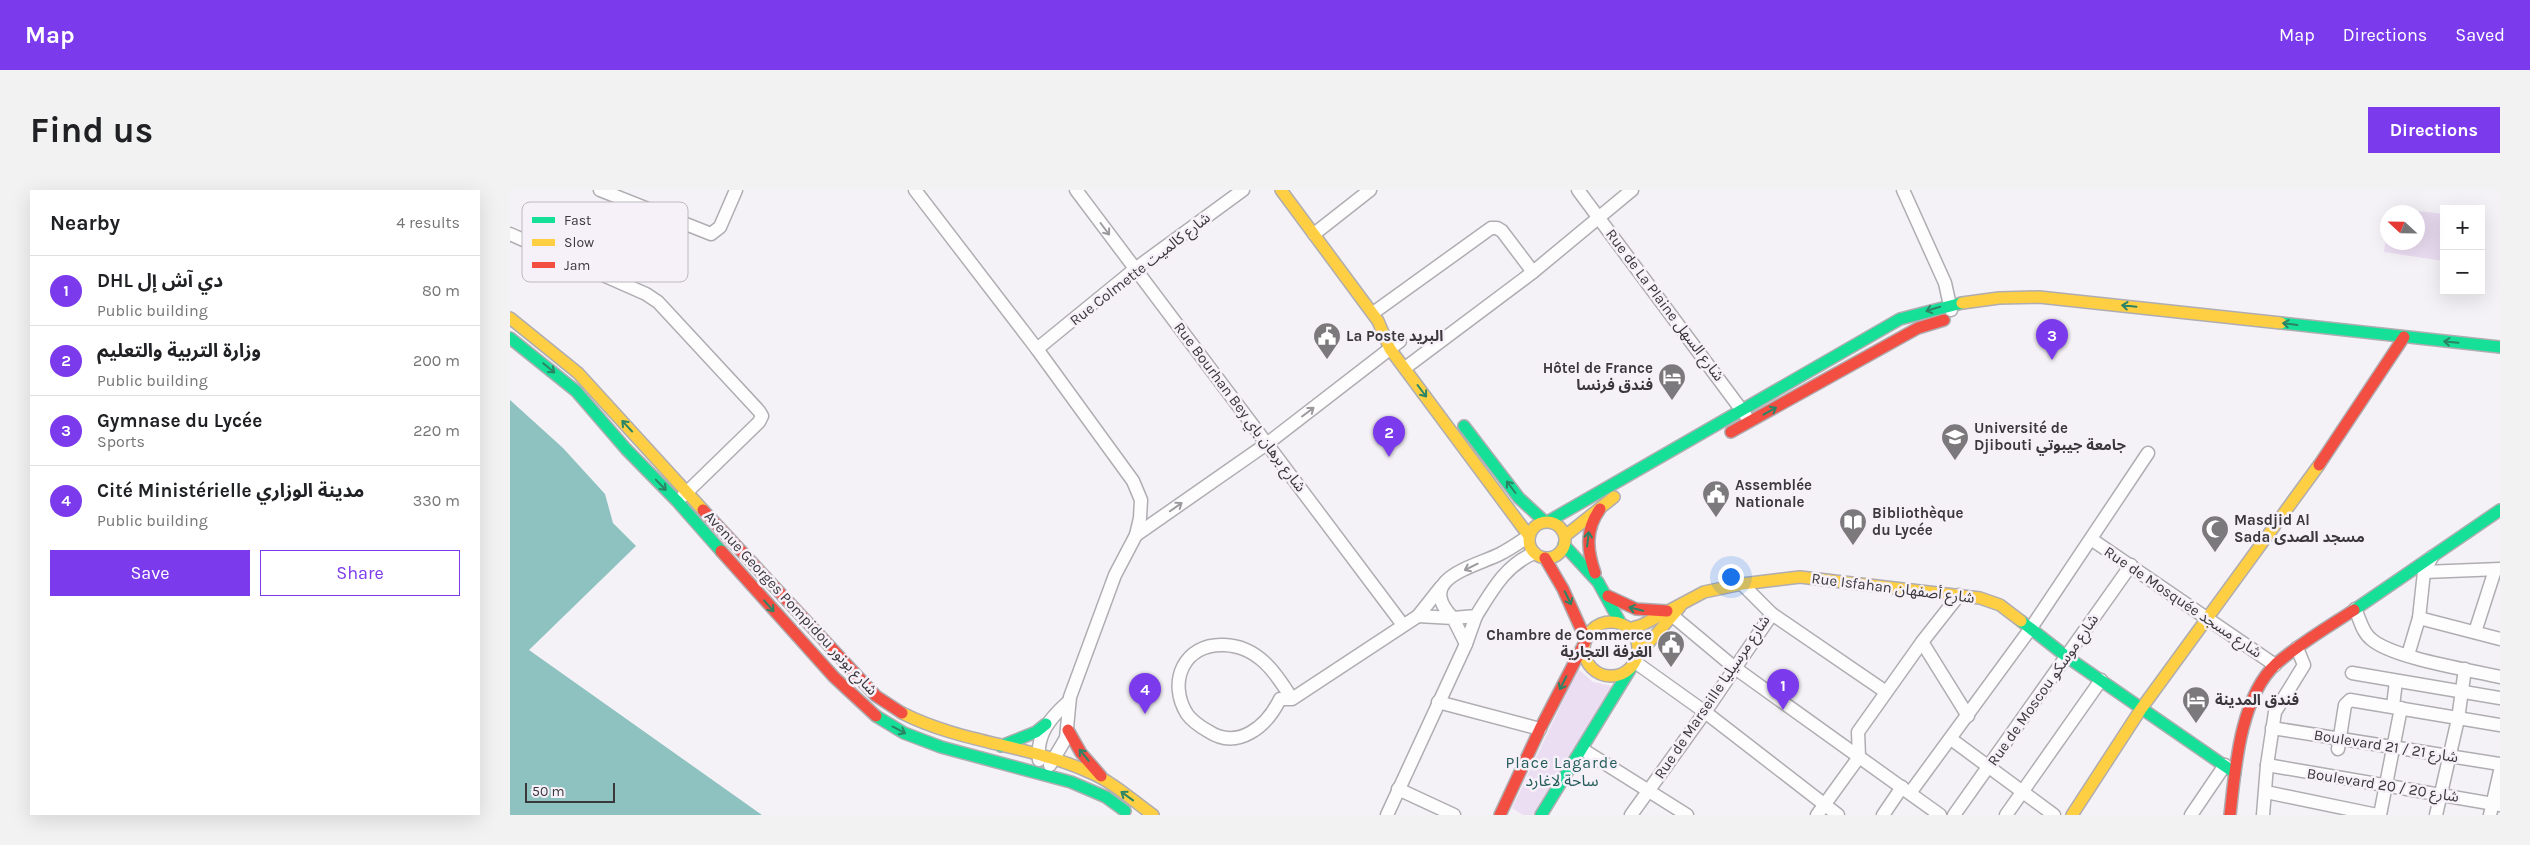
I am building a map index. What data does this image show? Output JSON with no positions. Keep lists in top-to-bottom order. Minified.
{"streets":{"main road":["Rue Isfahan شارع أصفهان","Avenue Georges Pompidou شارع بونور"],"street":["Rue Colmette شارع كالميت","Rue de La Plaine شارع السهل","Rue Bourhan Bey شارع برهان باي","Rue de Mosquée شارع مسجد","Rue de Moscou شارع موسكو","Rue de Marseille شارع مرسيليا","Boulevard 21 / شارع 21","Boulevard 20 / شارع 20"]},"crossings":[["Rue Colmette شارع كالميت","Rue Bourhan Bey شارع برهان باي"],["Rue Isfahan شارع أصفهان","Rue de Moscou شارع موسكو"],["Rue Isfahan شارع أصفهان","Rue de Marseille شارع مرسيليا"],["Rue de Mosquée شارع مسجد","Rue de Moscou شارع موسكو"]],"districts":["Place Lagarde ساحة لاغارد"],"places":{"public building":["La Poste البريد","Assemblée Nationale","Chambre de Commerce الغرفة التجارية"],"hotel":["Hôtel de France فندق فرنسا","فندق المدينة"],"school or university":["Université de Djibouti جامعة جيبوتي"],"library":["Bibliothèque du Lycée"],"mosque":["Masdjid Al Sada مسجد الصدى"]},"legend":["Fast","Slow","Jam"],"scale_bar":"50 m","north":"left","page":{"header":"Map","nav":["Map","Directions","Saved"],"buttons":["Directions",["Save","Share"]],"title":"Find us","heading":["Nearby","4 results"],"map_buttons":["+","−"],"list":[{"mark":"1","name":"DHL دي آش إل","note":"Public building","value":"80 m"},{"mark":"2","name":"وزارة التربية والتعليم","note":"Public building","value":"200 m"},{"mark":"3","name":"Gymnase du Lycée","note":"Sports","value":"220 m"},{"mark":"4","name":"Cité Ministérielle مدينة الوزاري","note":"Public building","value":"330 m"}],"pins":["3","2","1","4"],"scale":"50 m"}}
